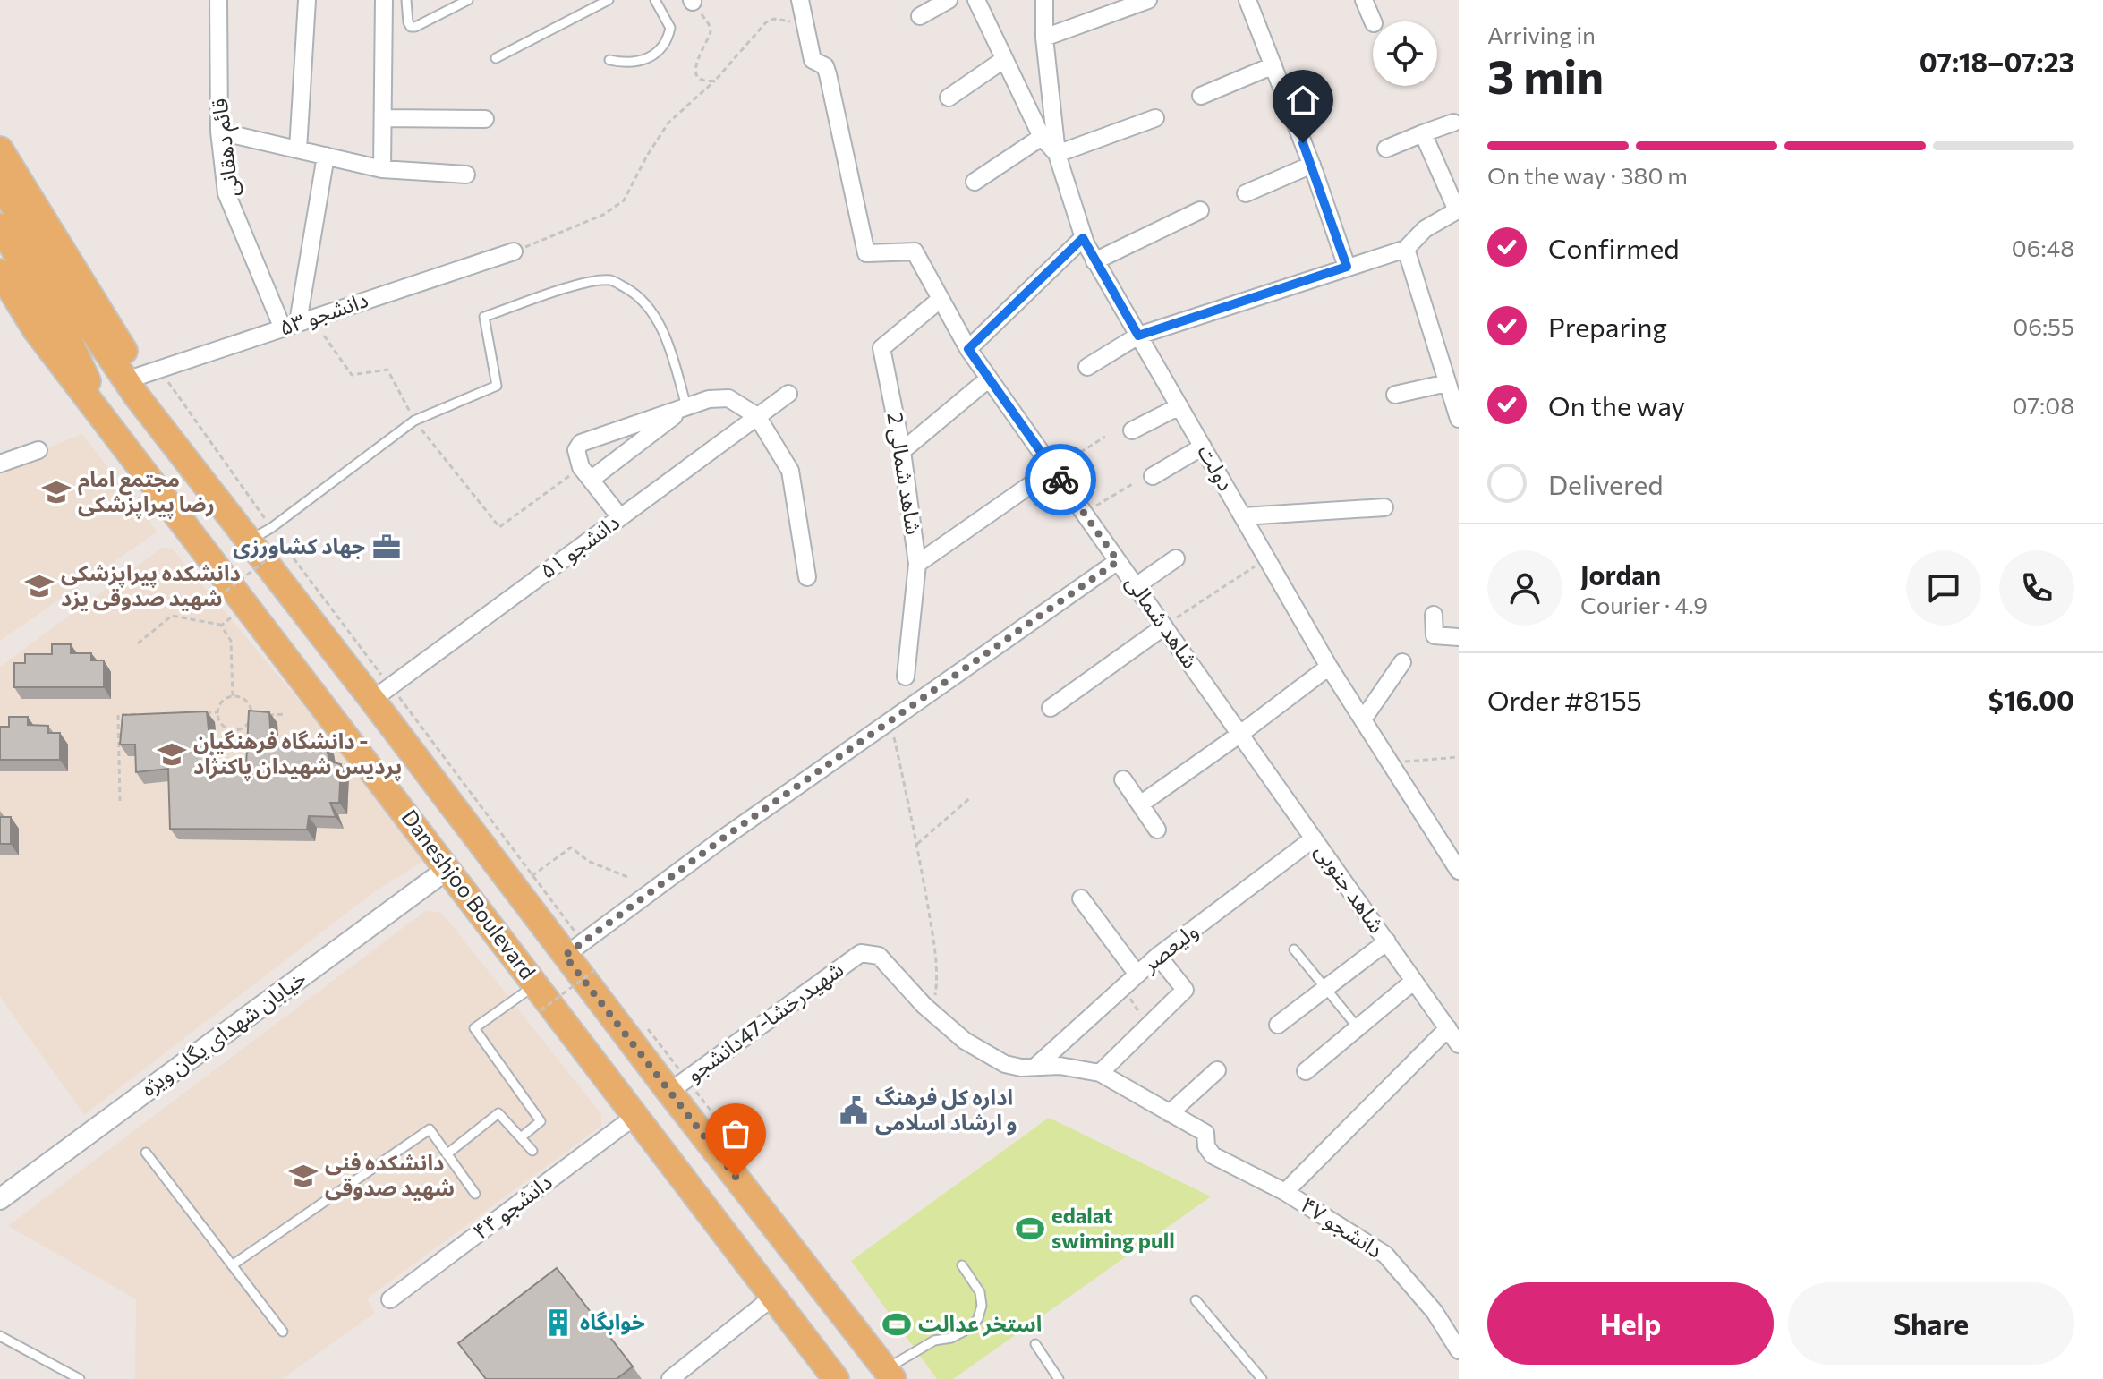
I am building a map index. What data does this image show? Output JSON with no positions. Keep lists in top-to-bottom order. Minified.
{"streets":{"main road":["Daneshjoo Boulevard"],"street":["قائم دهقانی","دانشجو ۵۳","دولت","شاهد شمالی 2","دانشجو ۵۱","شاهد شمالی","شاهد جنوبی","ولیعصر","شهیدرخشا-47دانشجو","خیابان شهدای یگان ویژه","دانشجو ۴۴","دانشجو ۴۷"]},"crossings":[["قائم دهقانی","دانشجو ۵۳"],["دانشجو ۵۳","Daneshjoo Boulevard"],["شاهد شمالی 2","شاهد شمالی"],["دانشجو ۵۱","Daneshjoo Boulevard"],["شاهد شمالی","شاهد جنوبی"],["شاهد جنوبی","ولیعصر"],["Daneshjoo Boulevard","شهیدرخشا-47دانشجو"],["Daneshjoo Boulevard","خیابان شهدای یگان ویژه"],["Daneshjoo Boulevard","دانشجو ۴۴"]],"places":{"school or university":["مجتمع امام رضا پیراپزشکی","دانشکده پیراپزشکی شهید صدوقی یزد","دانشگاه فرهنگیان - پردیس شهیدان پاکنژاد","دانشکده فنی شهید صدوقی"],"office":["جهاد کشاورزی"],"public building":["اداره کل فرهنگ و ارشاد اسلامی"],"sports":["edalat swiming pull","استخر عدالت"],"building":["خوابگاه"]},"page":{"heading":["3 min","Arriving in","07:18–07:23"],"panel":["Jordan","Courier · 4.9","Order #8155","$16.00"],"bar":"On the way · 380 m","list":[["Confirmed","06:48"],["Preparing","06:55"],["On the way","07:08"],"Delivered"],"buttons":["Help","Share"]}}
